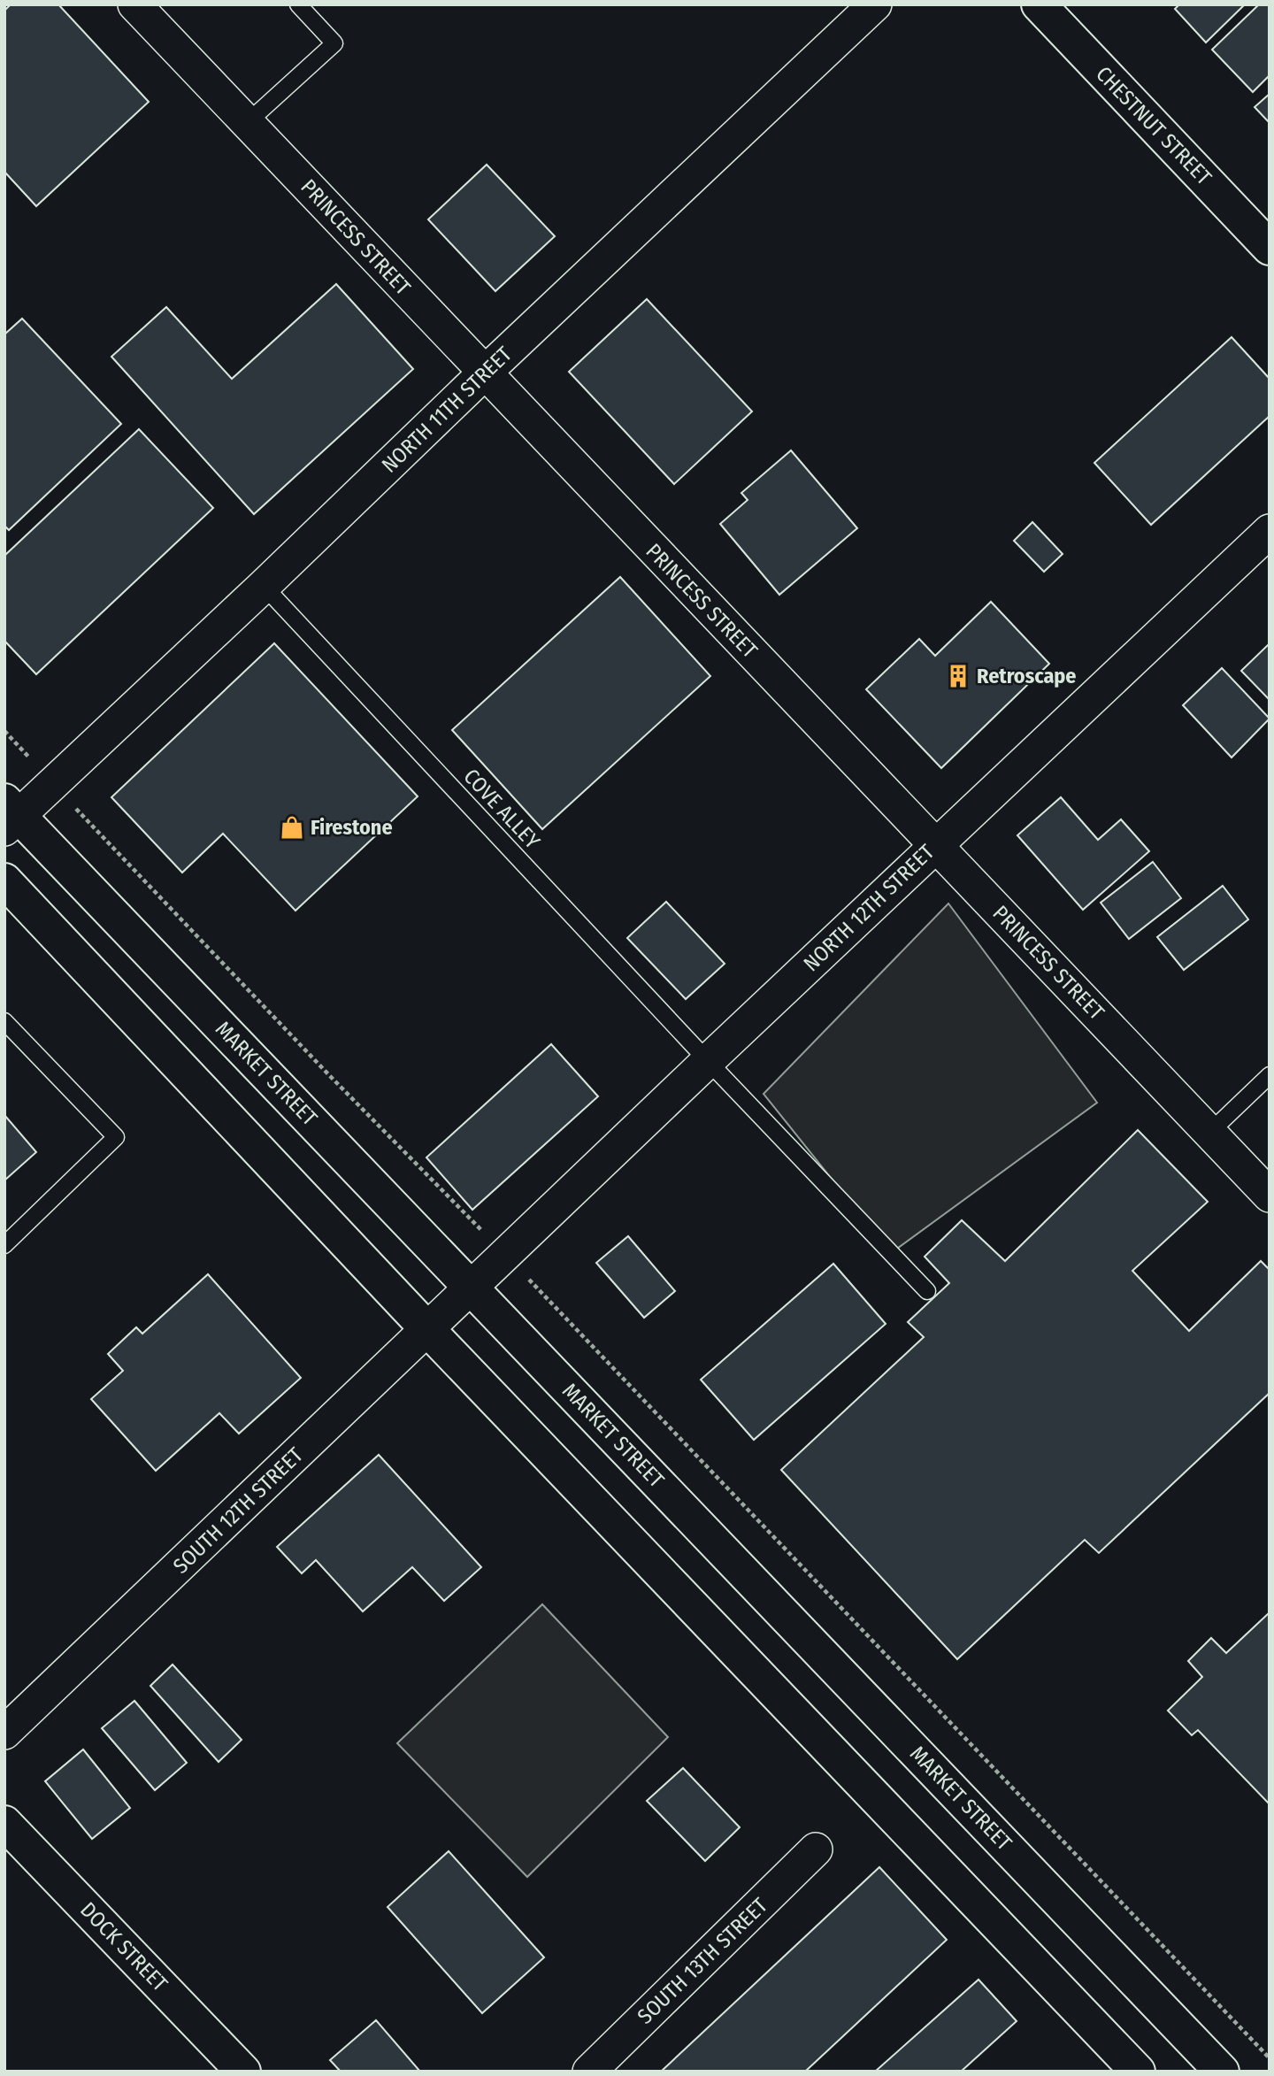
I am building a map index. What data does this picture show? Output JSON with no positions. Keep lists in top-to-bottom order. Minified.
{"streets":{"main road":["CHESTNUT STREET","MARKET STREET","DOCK STREET"],"street":["PRINCESS STREET","NORTH 11TH STREET","NORTH 12TH STREET","SOUTH 12TH STREET","SOUTH 13TH STREET"],"lane":["COVE ALLEY"]},"crossings":[["PRINCESS STREET","NORTH 11TH STREET"],["PRINCESS STREET","NORTH 12TH STREET"],["NORTH 11TH STREET","COVE ALLEY"],["NORTH 11TH STREET","MARKET STREET"],["COVE ALLEY","NORTH 12TH STREET"],["NORTH 12TH STREET","MARKET STREET"],["NORTH 12TH STREET","SOUTH 12TH STREET"],["MARKET STREET","SOUTH 12TH STREET"]],"places":{"building":["Retroscape"],"shop":["Firestone"]}}
